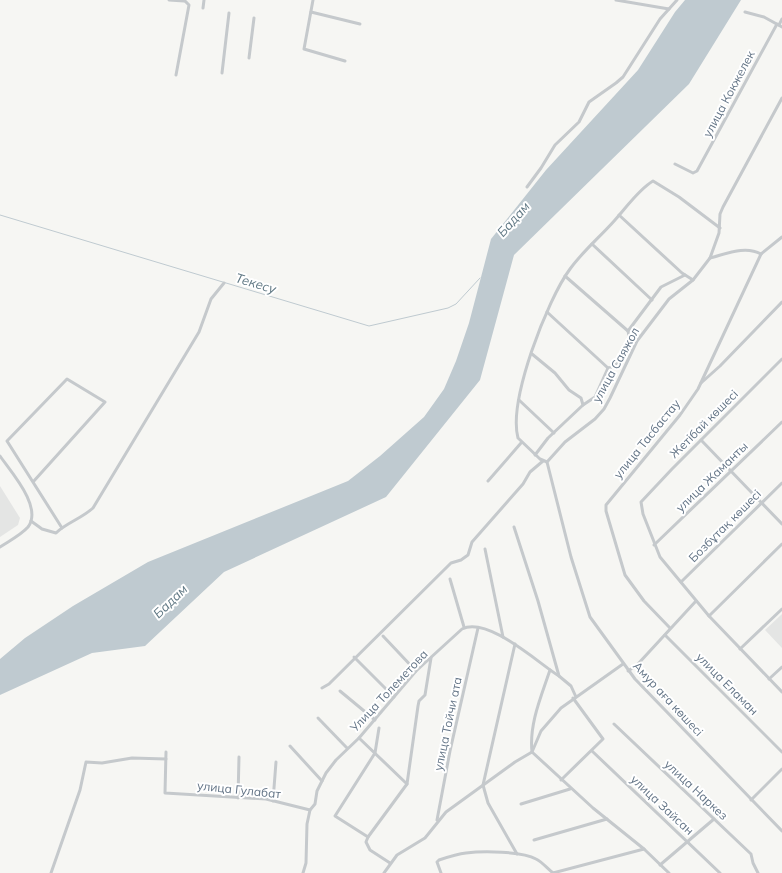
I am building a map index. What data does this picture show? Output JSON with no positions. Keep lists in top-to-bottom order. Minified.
{"streets":{"street":["улица Кокжелек","улица Саяжол","Жетібай көшесі","улица Тасбастау","улица Жаманты","Бозбұтақ көшесі","улица Еламан","Улица Толеметова","Амур аға көшесі","улица Тойчи ата","улица Гулабат","улица Наркез","улица Зайсан"]},"crossings":[["улица Саяжол","Амур аға көшесі"],["Жетібай көшесі","улица Жаманты"],["Улица Толеметова","улица Гулабат"]],"water":["Бадам","Текесу"]}
